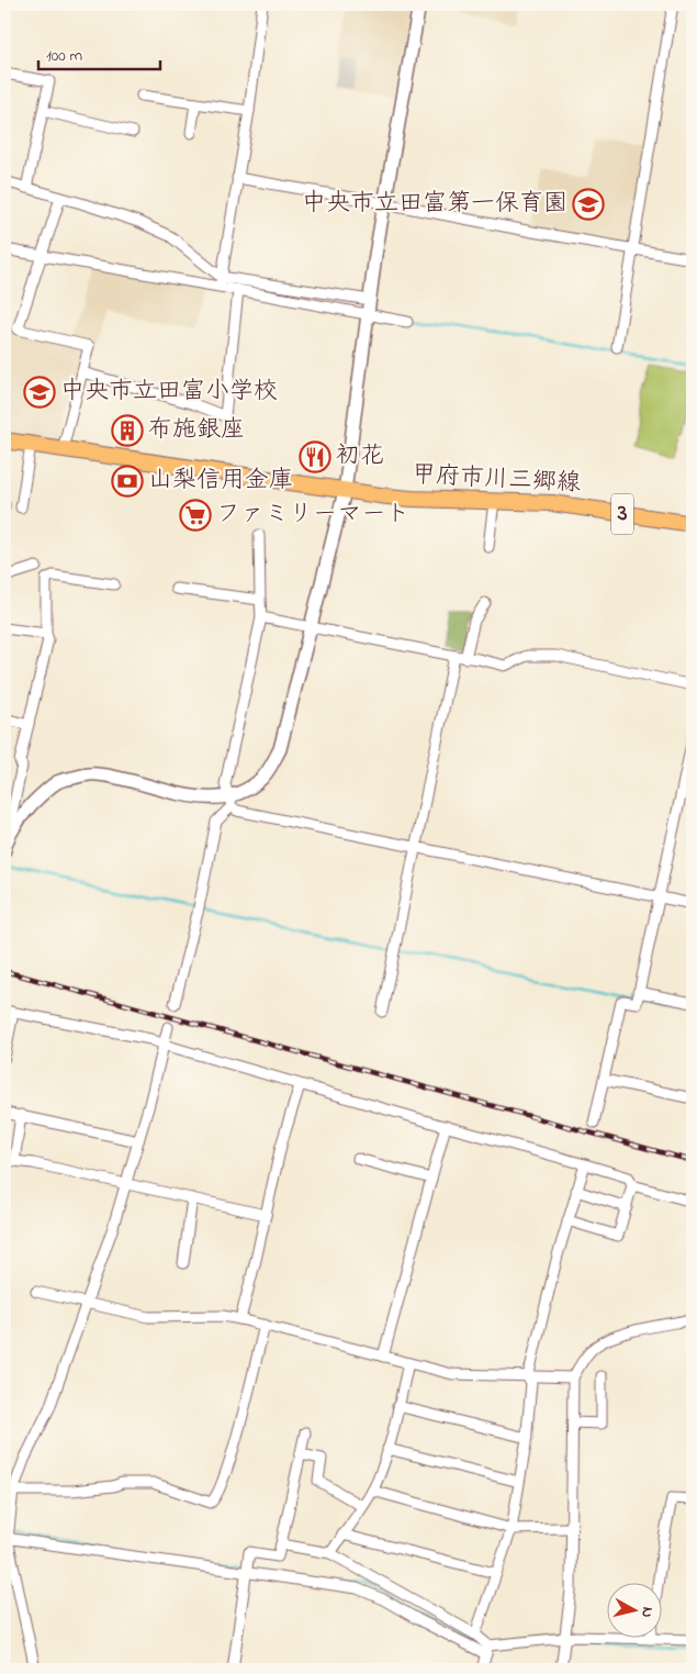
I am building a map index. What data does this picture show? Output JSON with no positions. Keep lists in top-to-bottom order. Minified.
{"streets":{"main road":["甲府市川三郷線","3"]},"places":{"school or university":["中央市立田富第一保育園","中央市立田富小学校"],"building":["布施銀座"],"restaurant":["初花"],"bank":["山梨信用金庫"],"supermarket":["ファミリーマート"]},"scale_bar":"100 m","north":"right"}
